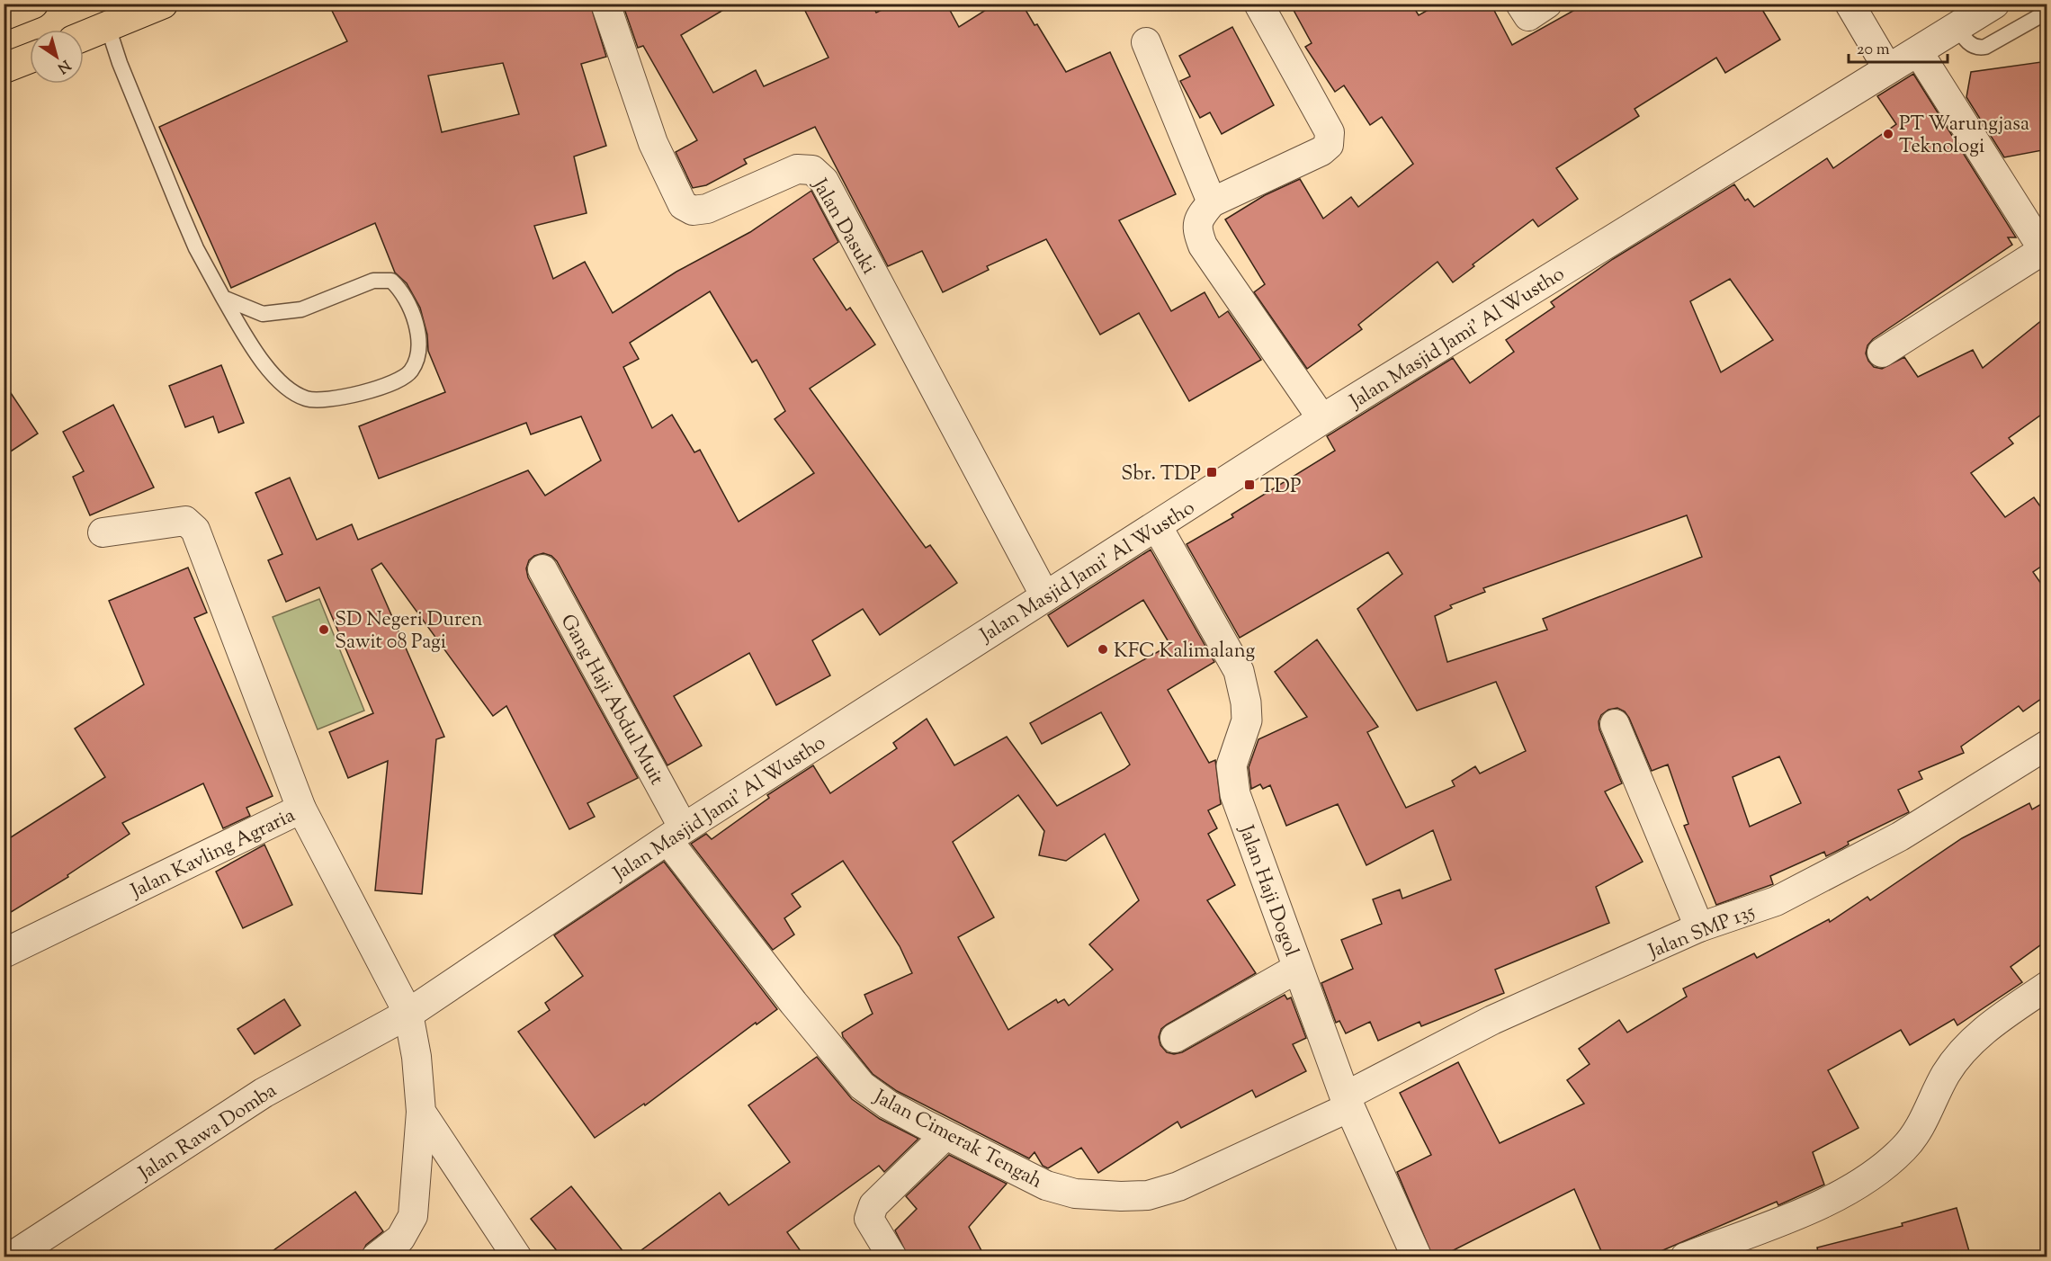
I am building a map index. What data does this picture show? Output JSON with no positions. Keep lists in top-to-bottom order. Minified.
{"streets":{"street":["Jalan Dasuki","Jalan Masjid Jami' Al Wustho","Gang Haji Abdul Muit","Jalan Kavling Agraria","Jalan Haji Dogol","Jalan SMP 135","Jalan Rawa Domba","Jalan Cimerak Tengah"]},"crossings":[["Jalan Dasuki","Jalan Masjid Jami' Al Wustho"],["Jalan Masjid Jami' Al Wustho","Gang Haji Abdul Muit"],["Jalan Masjid Jami' Al Wustho","Jalan Kavling Agraria"],["Jalan Masjid Jami' Al Wustho","Jalan Haji Dogol"],["Jalan Masjid Jami' Al Wustho","Jalan Rawa Domba"],["Jalan Masjid Jami' Al Wustho","Jalan Cimerak Tengah"],["Gang Haji Abdul Muit","Jalan Cimerak Tengah"],["Jalan Kavling Agraria","Jalan Rawa Domba"],["Jalan Haji Dogol","Jalan SMP 135"],["Jalan Haji Dogol","Jalan Cimerak Tengah"],["Jalan SMP 135","Jalan Cimerak Tengah"]],"places":{"other":["PT Warungjasa Teknologi","SD Negeri Duren Sawit 08 Pagi","KFC Kalimalang"],"transit":["Sbr. TDP","TDP"]},"scale_bar":"20 m","north":"bottom right"}
